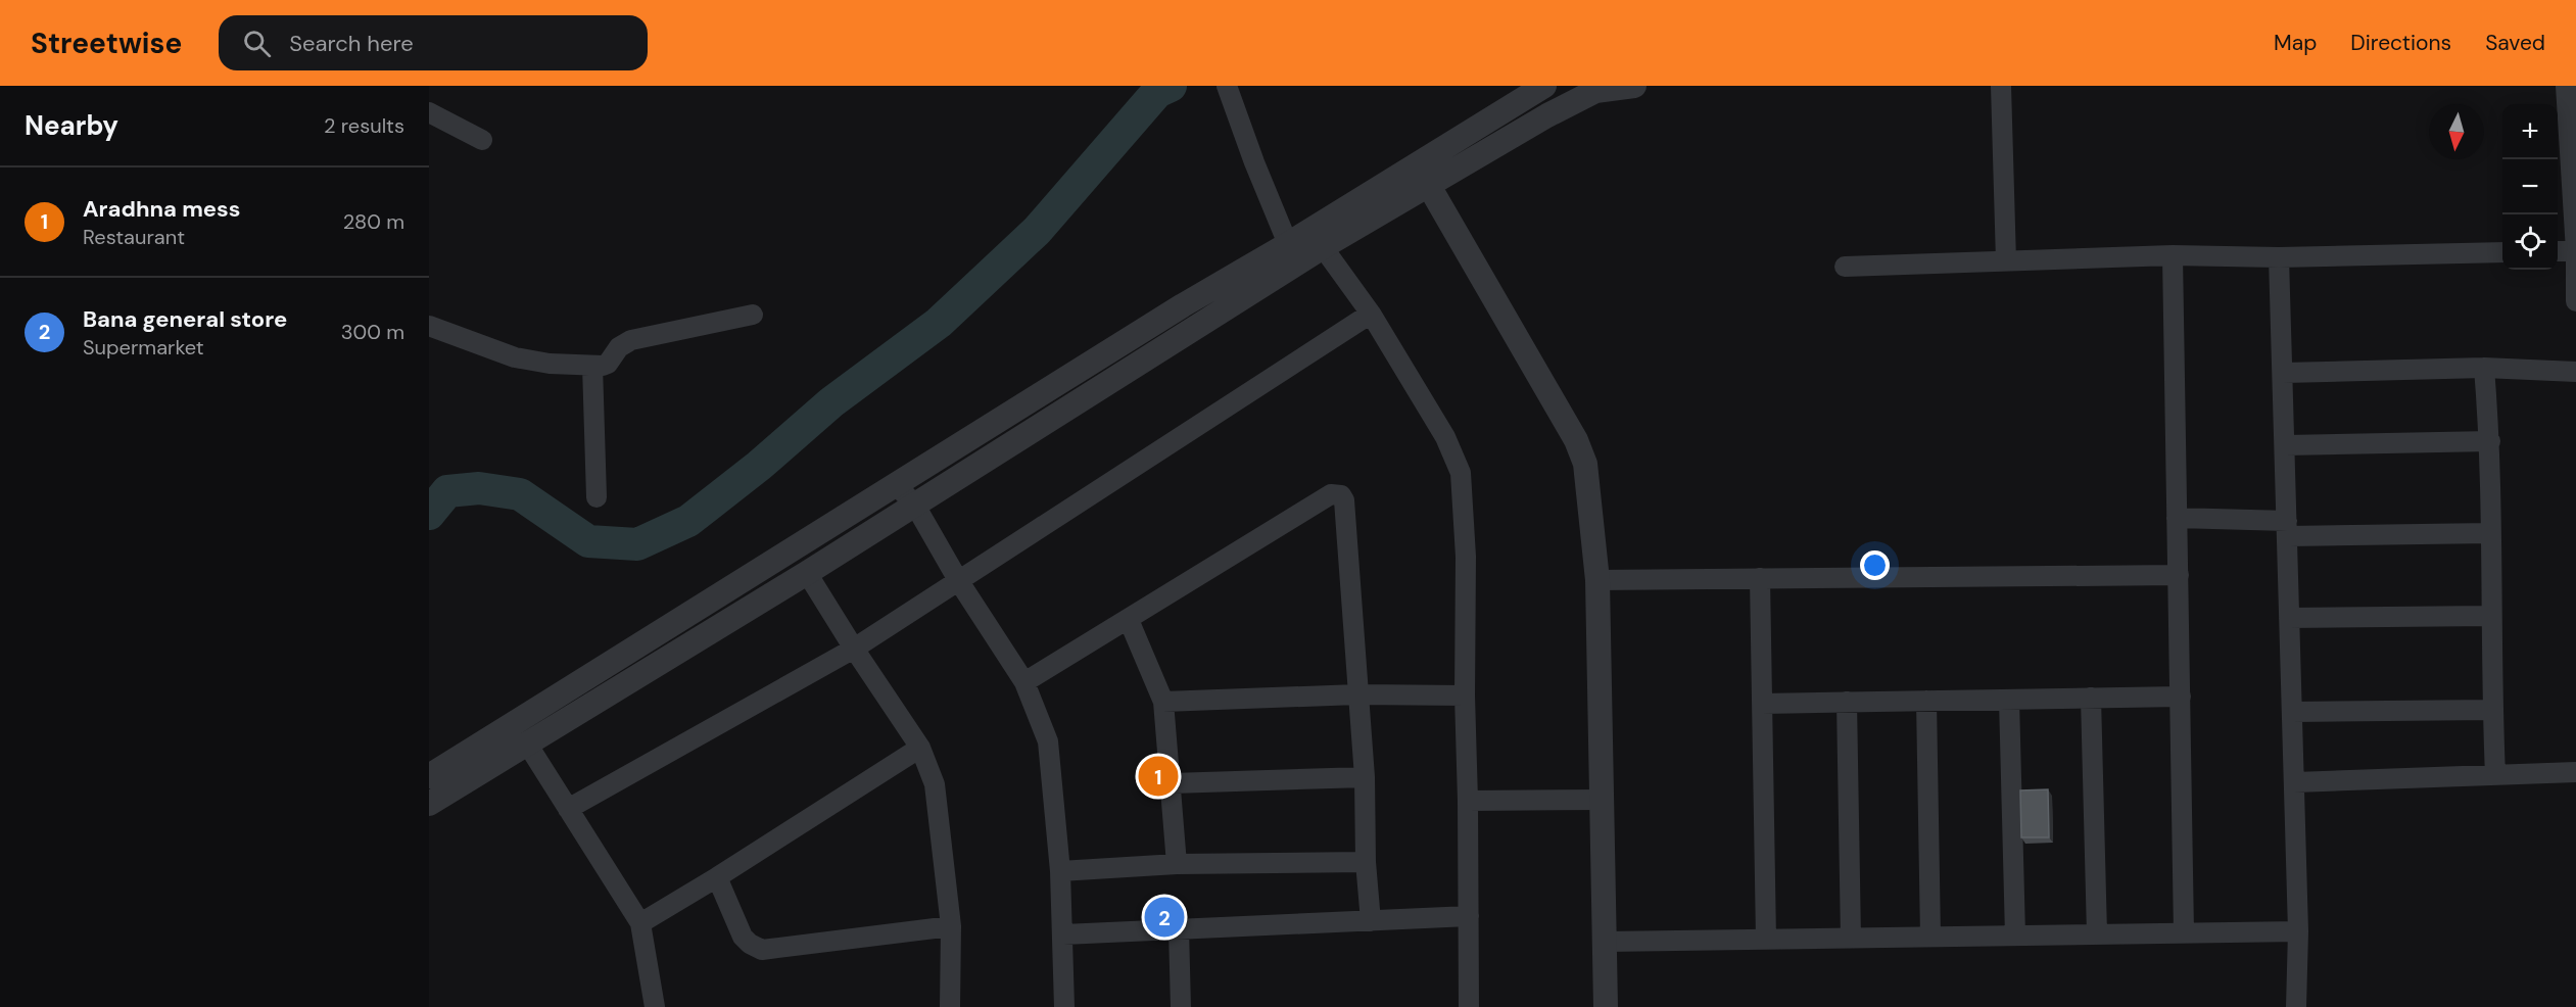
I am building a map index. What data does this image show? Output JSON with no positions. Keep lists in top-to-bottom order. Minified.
{"north":"bottom","page":{"header":"Streetwise","search":"Search here","nav":["Map","Directions","Saved"],"heading":["Nearby","2 results"],"map_buttons":["+","−"],"list":[{"mark":"1","name":"Aradhna mess","note":"Restaurant","value":"280 m"},{"mark":"2","name":"Bana general store","note":"Supermarket","value":"300 m"}],"pins":["1","2"]}}
